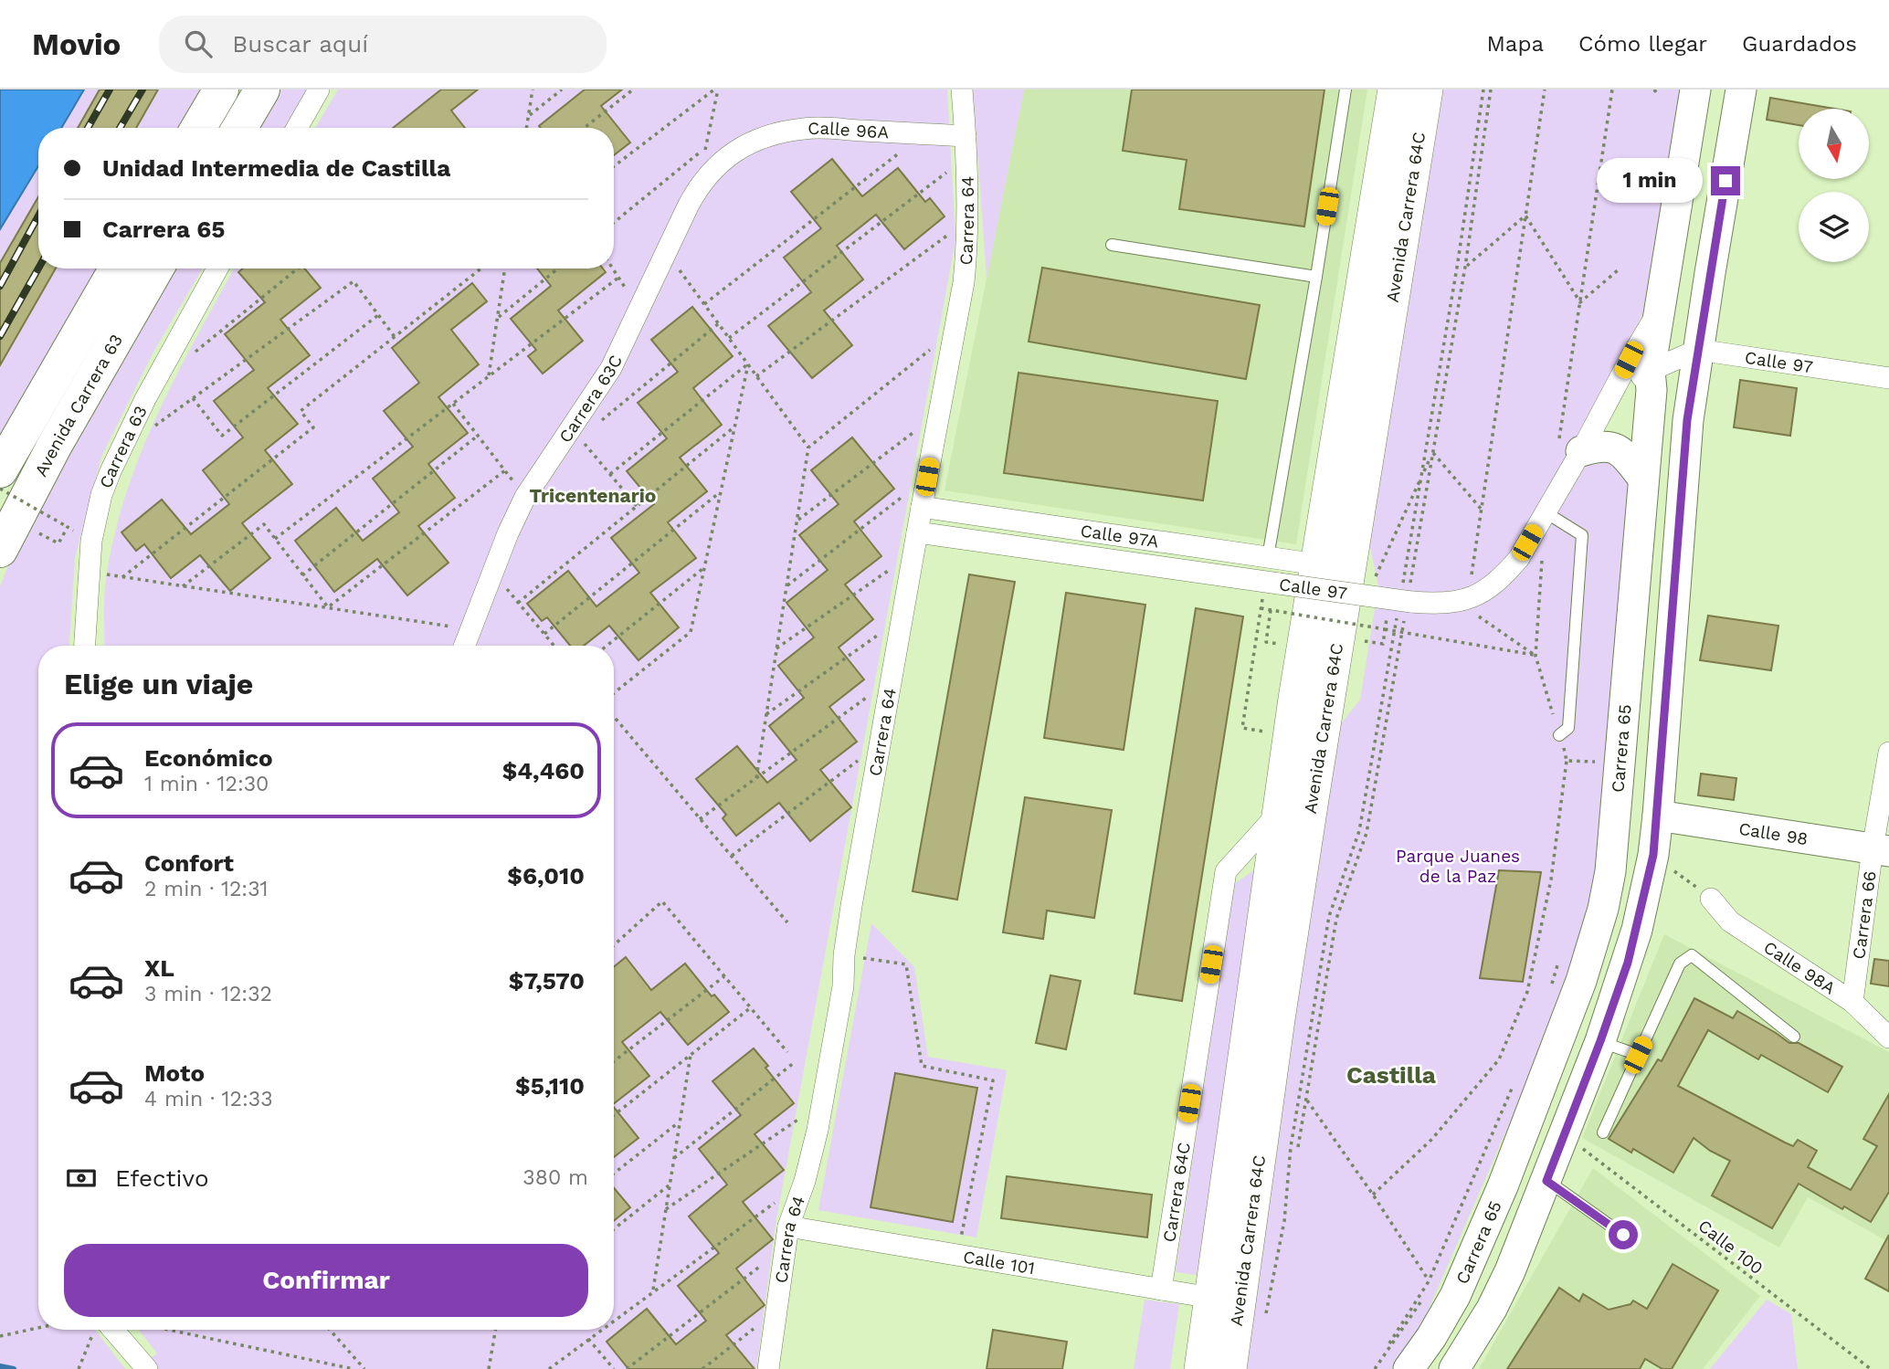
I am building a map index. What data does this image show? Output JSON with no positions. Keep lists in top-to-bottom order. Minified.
{"streets":{"highway":["Avenida Carrera 63"],"main road":["Avenida Carrera 64C","Carrera 65","Calle 98"],"street":["Calle 96A","Carrera 64","Calle 97","Carrera 63C","Carrera 63","Calle 97A","Carrera 66","Calle 98A","Carrera 64C","Calle 101"],"path":["Calle 100"]},"crossings":[["Calle 96A","Carrera 64"],["Calle 96A","Carrera 63C"],["Avenida Carrera 64C","Calle 97A"],["Avenida Carrera 64C","Carrera 64C"],["Avenida Carrera 64C","Calle 101"],["Carrera 64","Calle 97"],["Carrera 64","Calle 97A"],["Carrera 64","Calle 101"],["Calle 97","Carrera 65"],["Calle 98","Carrera 66"],["Carrera 66","Calle 98A"],["Carrera 64C","Calle 101"]],"districts":["Tricentenario","Castilla"],"parks":["Parque Juanes de la Paz"],"north":"bottom","page":{"header":"Movio","search":"Buscar aquí","nav":["Mapa","Cómo llegar","Guardados"],"banner":["Unidad Intermedia de Castilla","Carrera 65"],"bubble":"1 min","heading":"Elige un viaje","list":[{"name":"Económico","note":"1 min · 12:30","value":"$4,460"},{"name":"Confort","note":"2 min · 12:31","value":"$6,010"},{"name":"XL","note":"3 min · 12:32","value":"$7,570"},{"name":"Moto","note":"4 min · 12:33","value":"$5,110"}],"pay":["Efectivo","380 m"],"buttons":"Confirmar"}}
